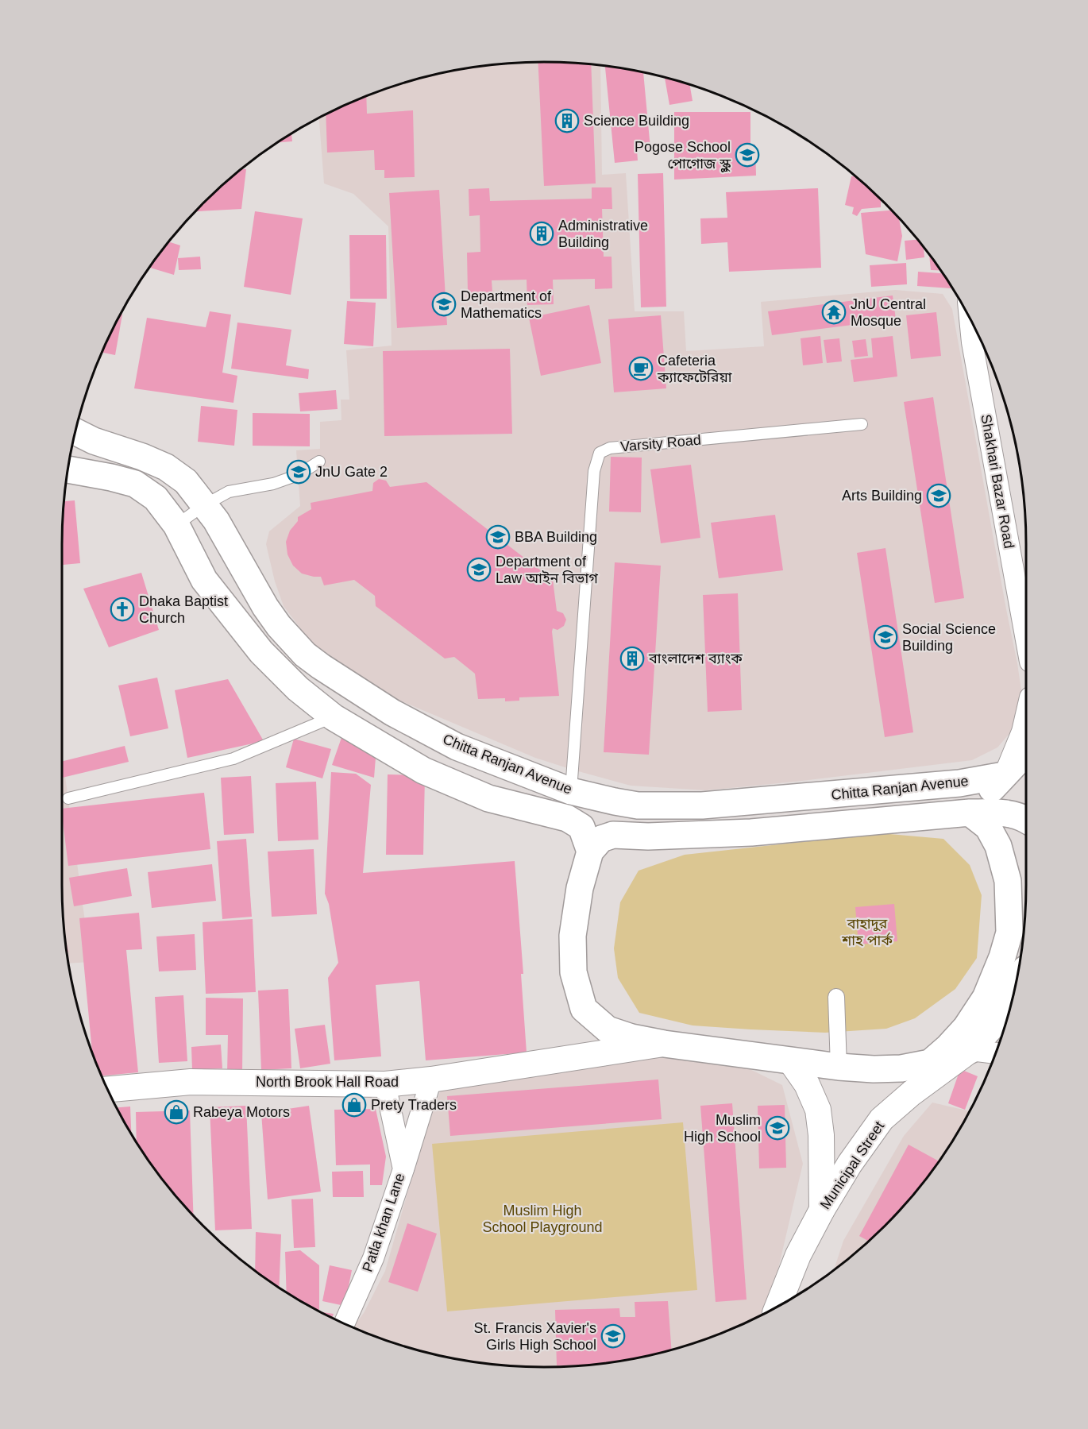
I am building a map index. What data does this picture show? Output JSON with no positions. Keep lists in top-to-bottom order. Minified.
{"streets":{"main road":["Chitta Ranjan Avenue","Municipal Street"],"street":["Shakhari Bazar Road","North Brook Hall Road","Patla khan Lane"],"lane":["Varsity Road"]},"crossings":[["Varsity Road","Chitta Ranjan Avenue"],["Chitta Ranjan Avenue","Municipal Street"],["North Brook Hall Road","Municipal Street"],["North Brook Hall Road","Patla khan Lane"]],"parks":["বাহাদুর শাহ পার্ক","Muslim High School Playground"],"places":{"building":["Science Building","Administrative Building","বাংলাদেশ ব্যাংক"],"school or university":["Pogose School পোগোজ স্কুল","Department of Mathematics","JnU Gate 2","Arts Building","BBA Building","Department of Law আইন বিভাগ","Social Science Building","Muslim High School","St. Francis Xavier's Girls High School"],"temple":["JnU Central Mosque"],"cafe":["Cafeteria ক্যাফেটেরিয়া"],"church":["Dhaka Baptist Church"],"shop":["Prety Traders","Rabeya Motors"]}}
